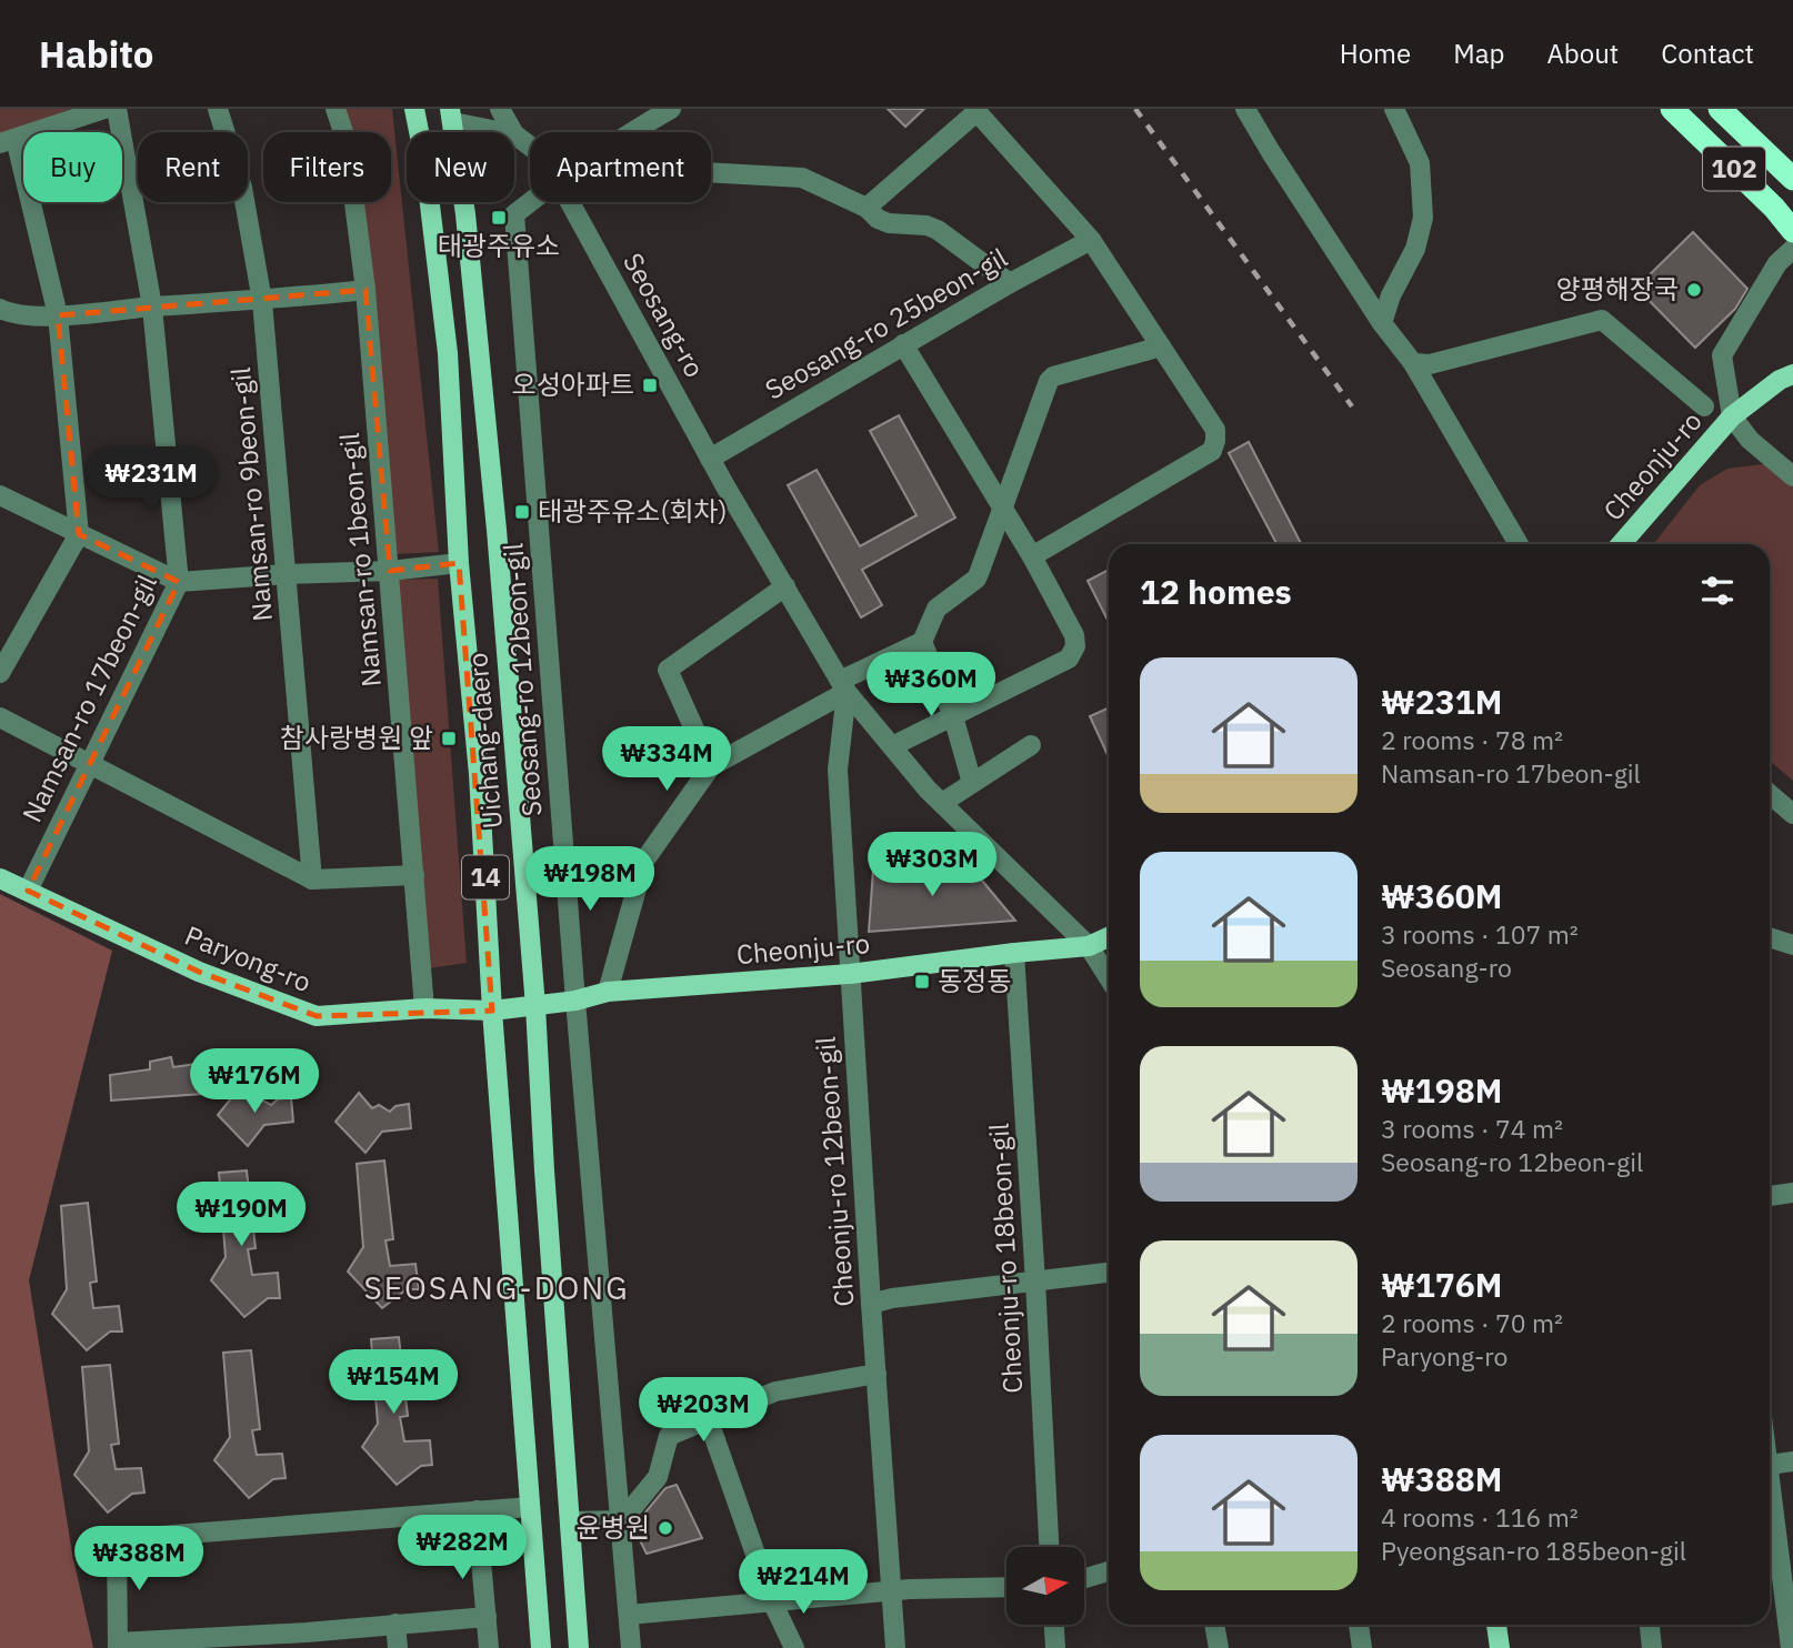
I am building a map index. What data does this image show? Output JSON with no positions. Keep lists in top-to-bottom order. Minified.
{"streets":{"highway":["102"],"main road":["Cheonju-ro","Uichang-daero","14","Paryong-ro"],"street":["Seosang-ro","Seosang-ro 25beon-gil","Namsan-ro 9beon-gil","Namsan-ro 1beon-gil","Seosang-ro 12beon-gil","Namsan-ro 17beon-gil","Cheonju-ro 12beon-gil","Cheonju-ro 18beon-gil"]},"crossings":[["Seosang-ro","Seosang-ro 25beon-gil"],["Seosang-ro","Cheonju-ro"],["Seosang-ro","Uichang-daero"],["Seosang-ro","Cheonju-ro 12beon-gil"],["Cheonju-ro","Seosang-ro 12beon-gil"],["Cheonju-ro","Uichang-daero"],["Cheonju-ro","Paryong-ro"],["Cheonju-ro","Cheonju-ro 12beon-gil"],["Cheonju-ro","Cheonju-ro 18beon-gil"],["Namsan-ro 1beon-gil","Paryong-ro"],["Namsan-ro 17beon-gil","Paryong-ro"],["Uichang-daero","Paryong-ro"]],"districts":["SEOSANG-DONG"],"places":{"transit":["태광주유소","오성아파트","태광주유소(회차)","참사랑병원 앞","동정동"],"other":["양평해장국","윤병원"]},"north":"right","page":{"header":"Habito","nav":["Home","Map","About","Contact"],"chip":["Buy","Rent","Filters","New","Apartment"],"price":["₩231M","₩360M","₩334M","₩303M","₩198M","₩176M","₩190M","₩154M","₩203M","₩282M","₩388M","₩214M"],"heading":"12 homes","list":[{"name":"₩231M","note":"2 rooms · 78 m² · Namsan-ro 17beon-gil"},{"name":"₩360M","note":"3 rooms · 107 m² · Seosang-ro"},{"name":"₩198M","note":"3 rooms · 74 m² · Seosang-ro 12beon-gil"},{"name":"₩176M","note":"2 rooms · 70 m² · Paryong-ro"},{"name":"₩388M","note":"4 rooms · 116 m² · Pyeongsan-ro 185beon-gil"}]}}
